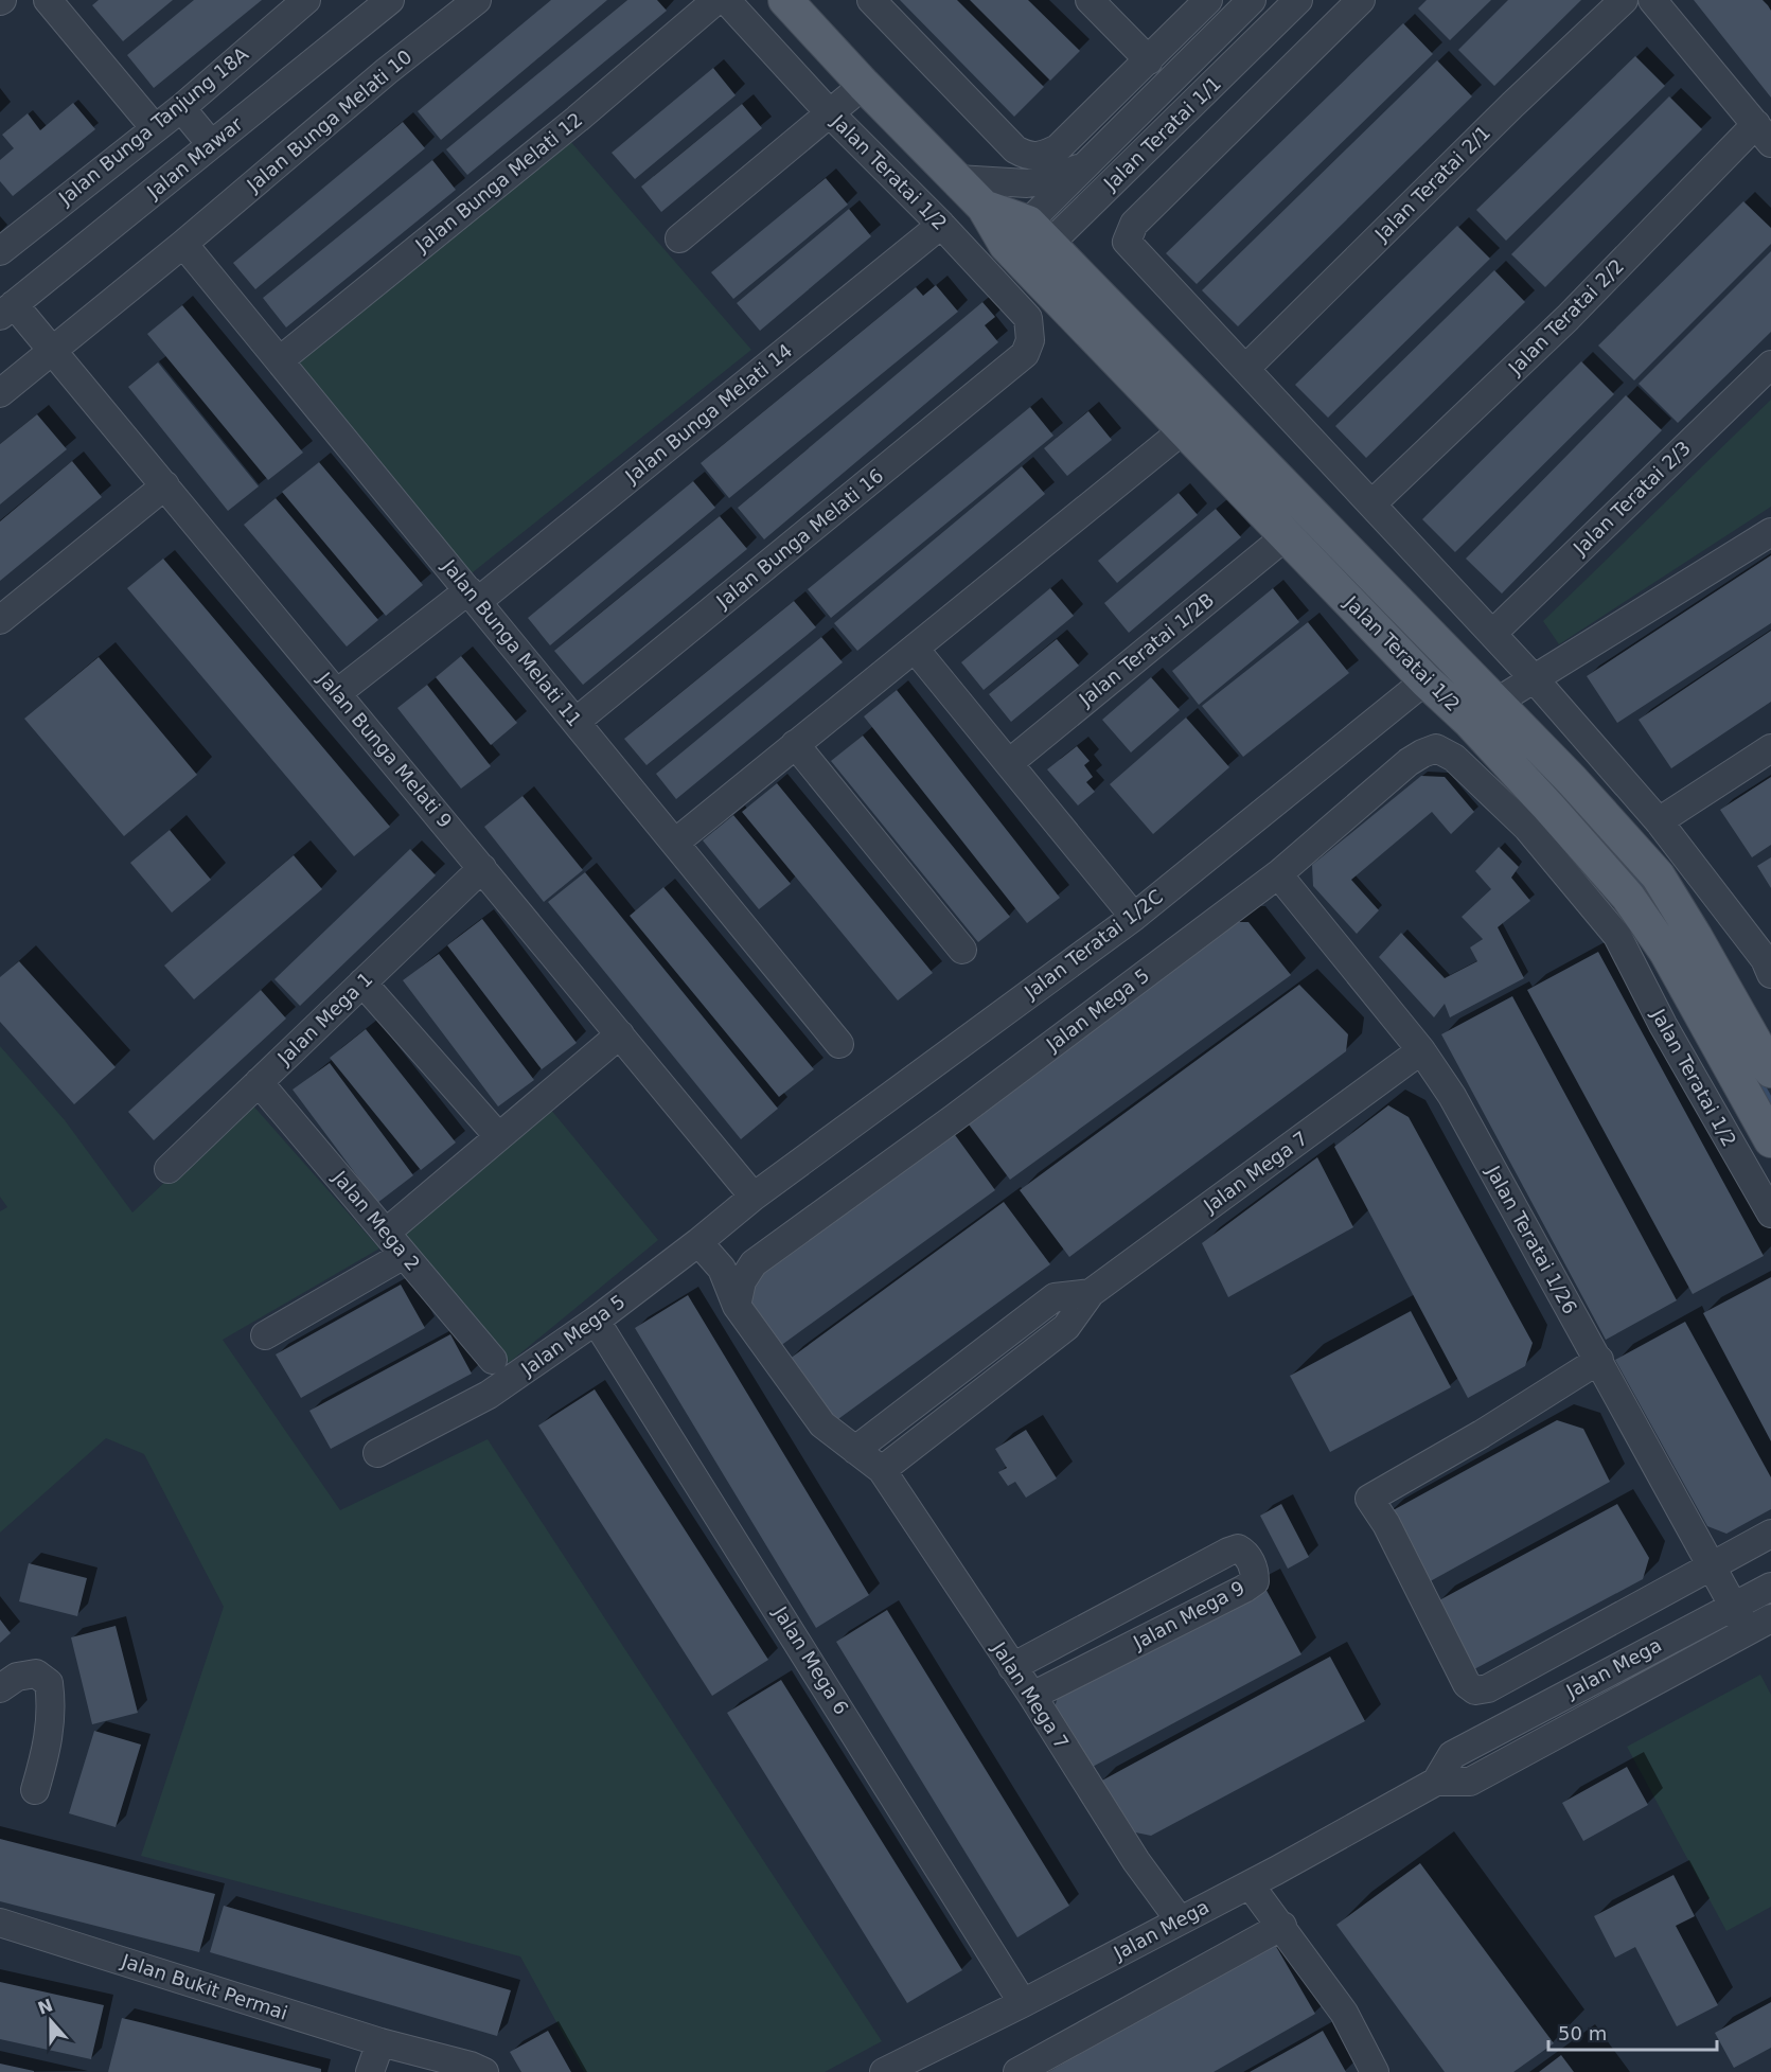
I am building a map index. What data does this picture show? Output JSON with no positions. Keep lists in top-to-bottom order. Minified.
{"streets":{"main road":["Jalan Teratai 1/2"],"street":["Jalan Bunga Melati 10","Jalan Bunga Tanjung 18A","Jalan Teratai 1/1","Jalan Mawar","Jalan Bunga Melati 12","Jalan Teratai 2/1","Jalan Teratai 2/2","Jalan Bunga Melati 14","Jalan Teratai 2/3","Jalan Bunga Melati 16","Jalan Bunga Melati 11","Jalan Teratai 1/2B","Jalan Bunga Melati 9","Jalan Teratai 1/2C","Jalan Mega 5","Jalan Mega 1","Jalan Mega 7","Jalan Mega 2","Jalan Teratai 1/26","Jalan Mega 9","Jalan Mega 6","Jalan Mega","Jalan Bukit Permai"]},"crossings":[["Jalan Bunga Melati 10","Jalan Bunga Melati 11"],["Jalan Bunga Melati 10","Jalan Bunga Melati 9"],["Jalan Teratai 1/1","Jalan Teratai 1/2"],["Jalan Mawar","Jalan Bunga Melati 9"],["Jalan Teratai 1/2","Jalan Bunga Melati 14"],["Jalan Teratai 1/2","Jalan Bunga Melati 16"],["Jalan Teratai 1/2","Jalan Teratai 1/2B"],["Jalan Teratai 1/2","Jalan Teratai 1/2C"],["Jalan Teratai 1/2","Jalan Mega 5"],["Jalan Bunga Melati 12","Jalan Bunga Melati 11"],["Jalan Bunga Melati 14","Jalan Bunga Melati 11"],["Jalan Bunga Melati 14","Jalan Bunga Melati 9"],["Jalan Bunga Melati 16","Jalan Bunga Melati 11"],["Jalan Bunga Melati 9","Jalan Teratai 1/2C"],["Jalan Bunga Melati 9","Jalan Mega 5"],["Jalan Bunga Melati 9","Jalan Mega 1"],["Jalan Teratai 1/2C","Jalan Mega 5"],["Jalan Mega 5","Jalan Mega 7"],["Jalan Mega 5","Jalan Teratai 1/26"],["Jalan Mega 5","Jalan Mega 6"],["Jalan Mega 1","Jalan Mega 2"],["Jalan Mega 7","Jalan Teratai 1/26"],["Jalan Mega 7","Jalan Mega 9"],["Jalan Mega 7","Jalan Mega"],["Jalan Teratai 1/26","Jalan Mega"],["Jalan Mega 6","Jalan Mega"]],"scale_bar":"50 m","north":"top"}
